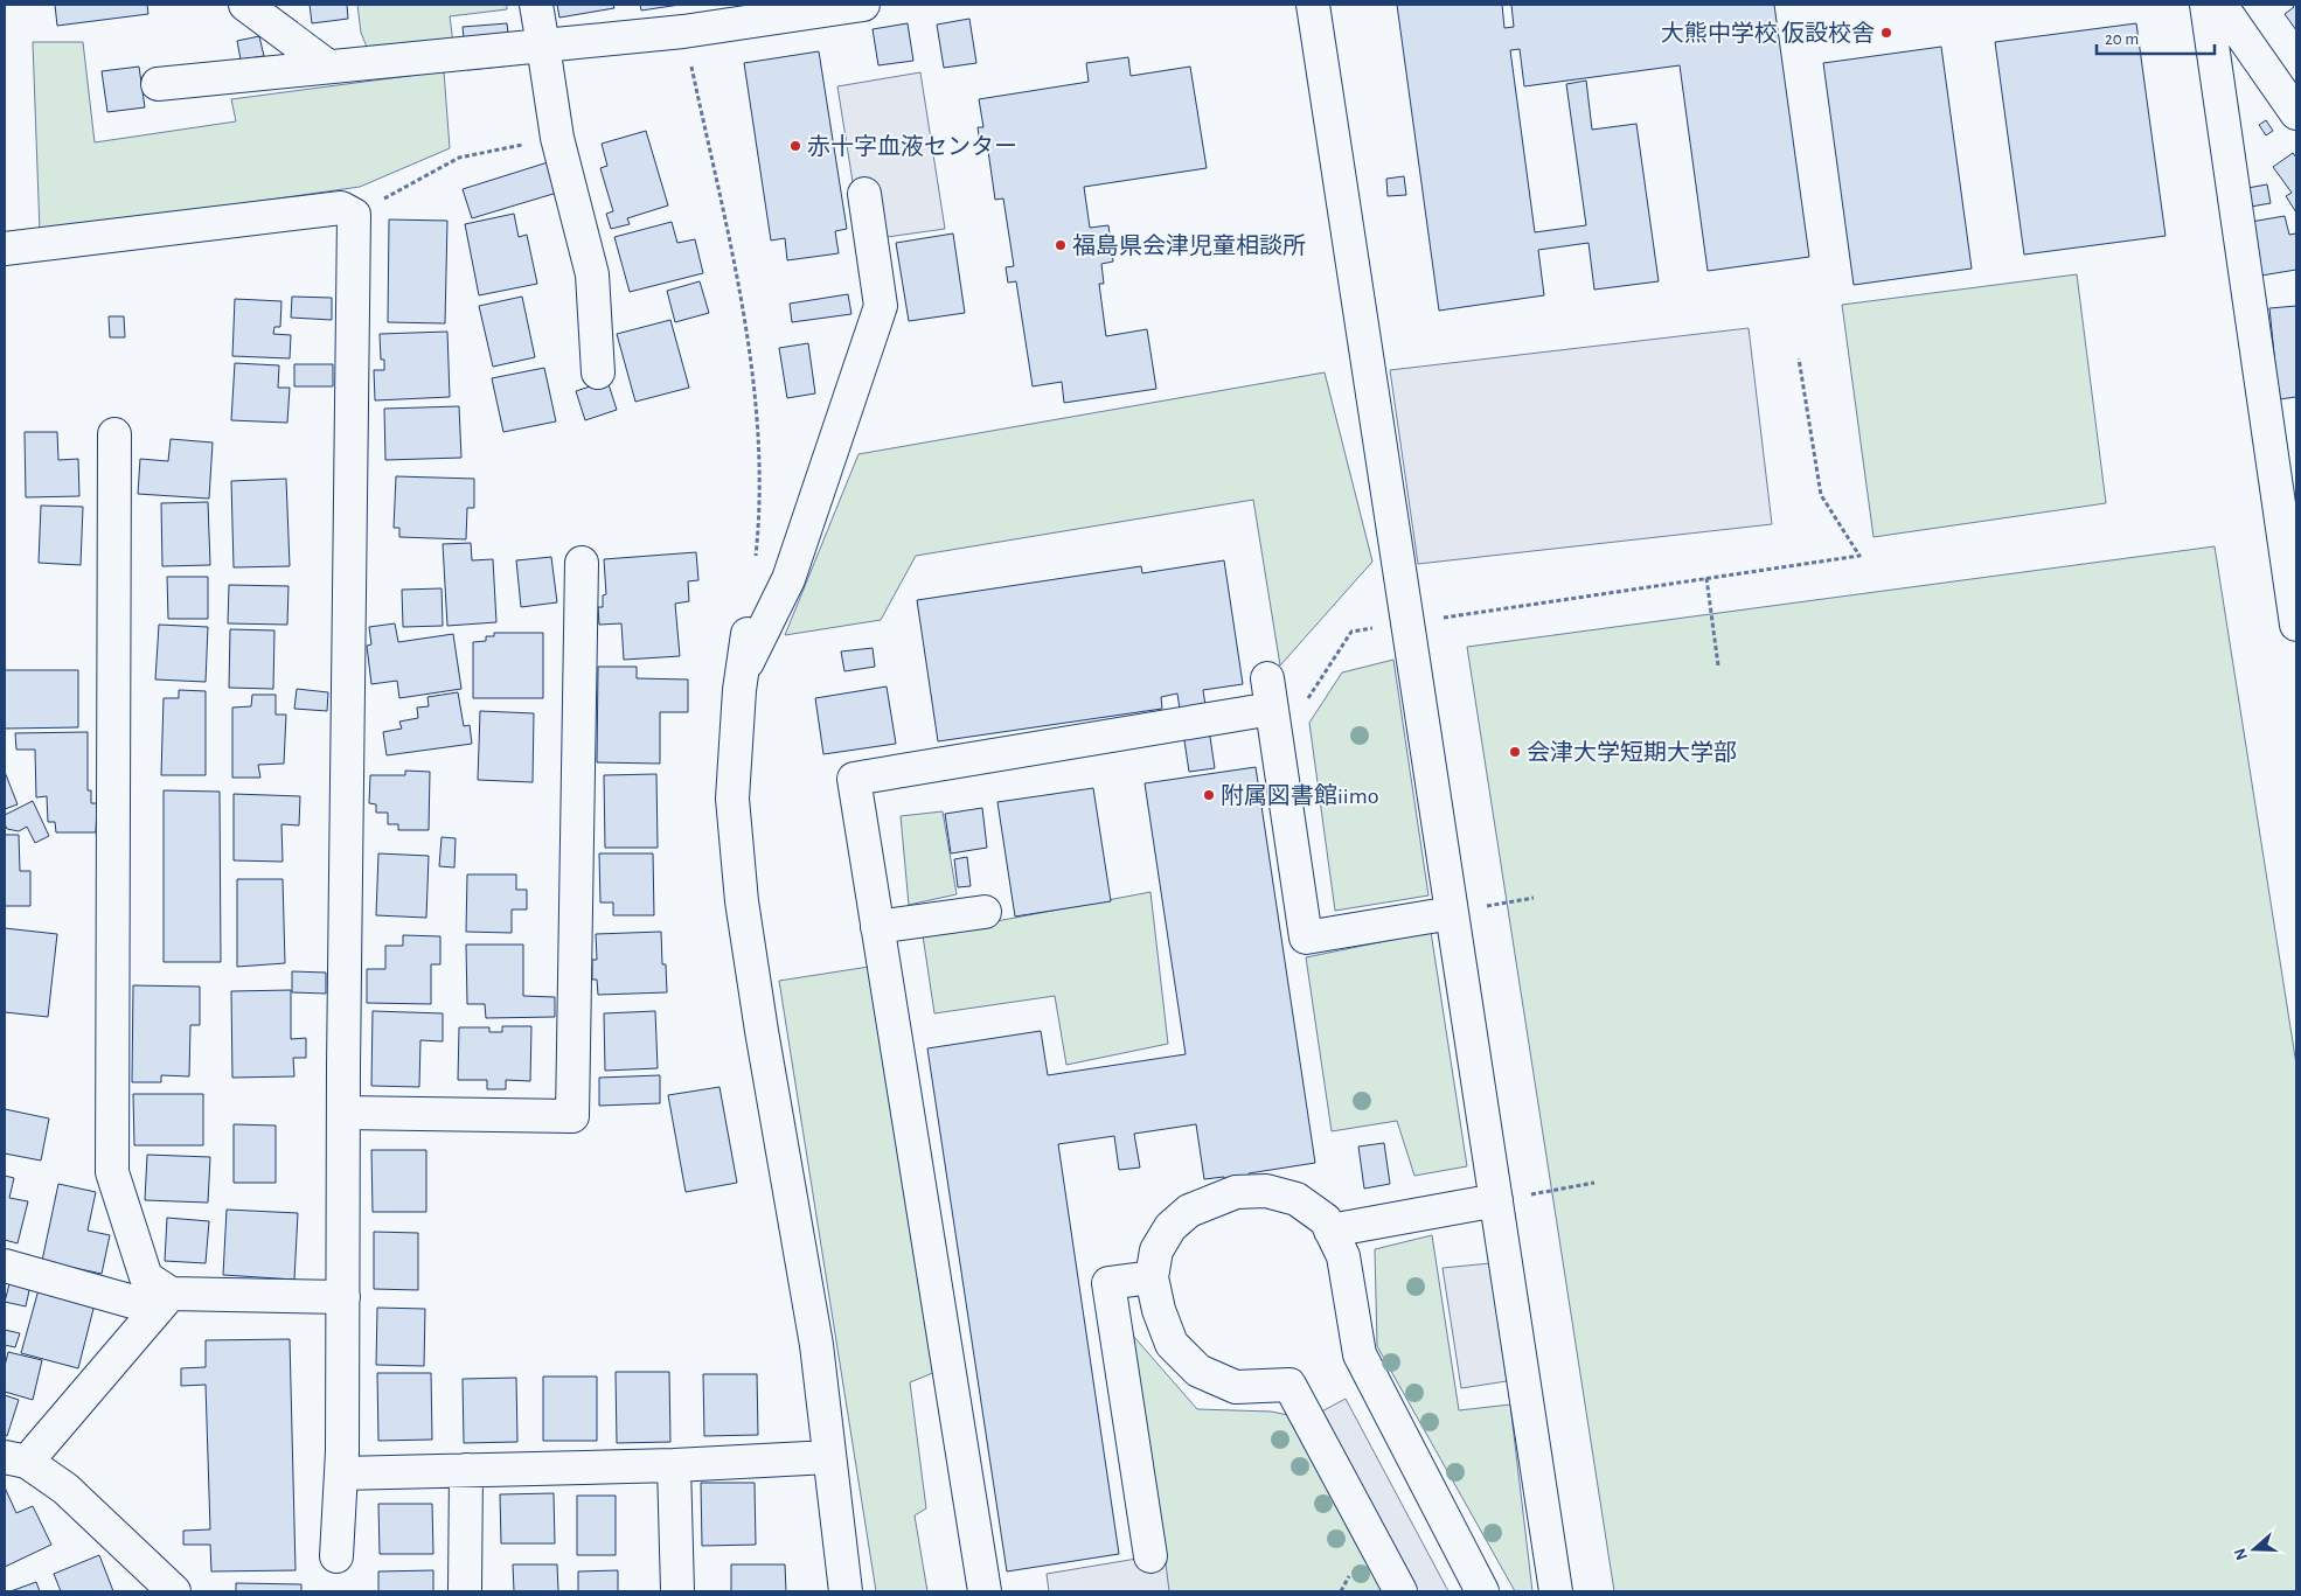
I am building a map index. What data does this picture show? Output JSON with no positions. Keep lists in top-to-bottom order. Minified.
{"places":["大熊中学校 仮設校舎","赤十字血液センター","福島県会津児童相談所","会津大学短期大学部","附属図書館iimo"],"scale_bar":"20 m","north":"left"}
